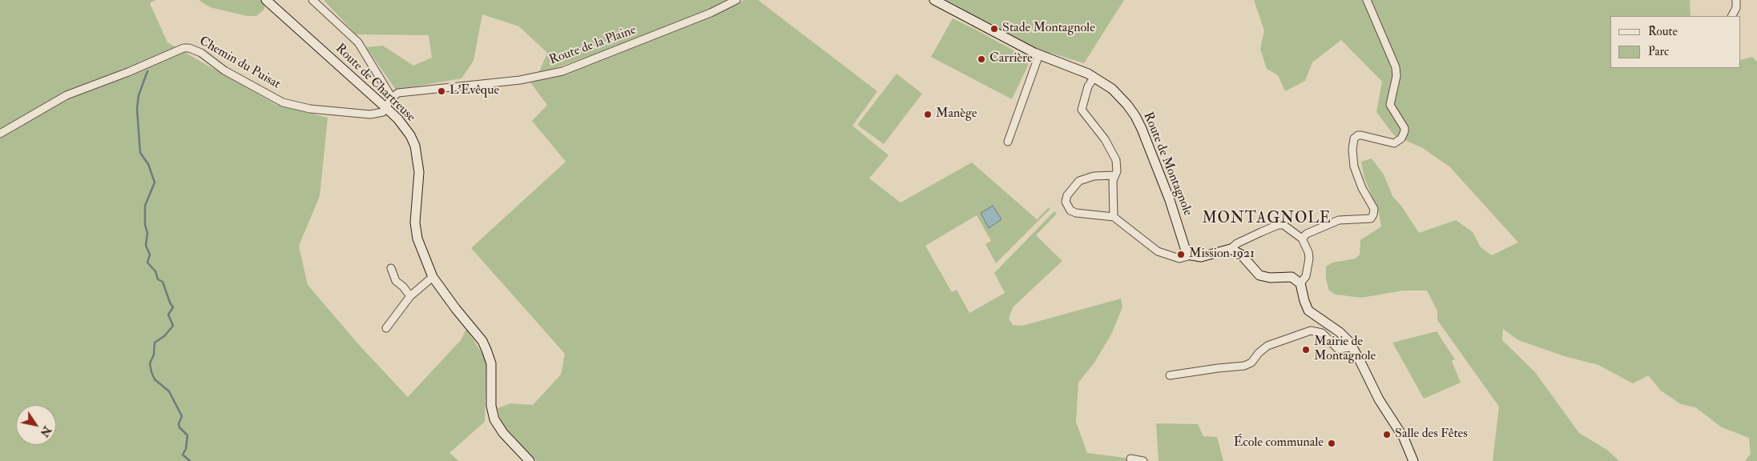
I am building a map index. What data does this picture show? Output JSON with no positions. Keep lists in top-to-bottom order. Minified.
{"streets":{"street":["Route de la Plaine","Chemin du Puisat","Route de Chartreuse","Route de Montagnole"]},"crossings":[["Chemin du Puisat","Route de Chartreuse"]],"districts":["MONTAGNOLE"],"places":["Stade Montagnole","Carrière","L'Evêque","Manège","Mission 1921","Mairie de Montagnole","Salle des Fêtes","École communale"],"legend":["Route","Parc"],"north":"bottom right"}
